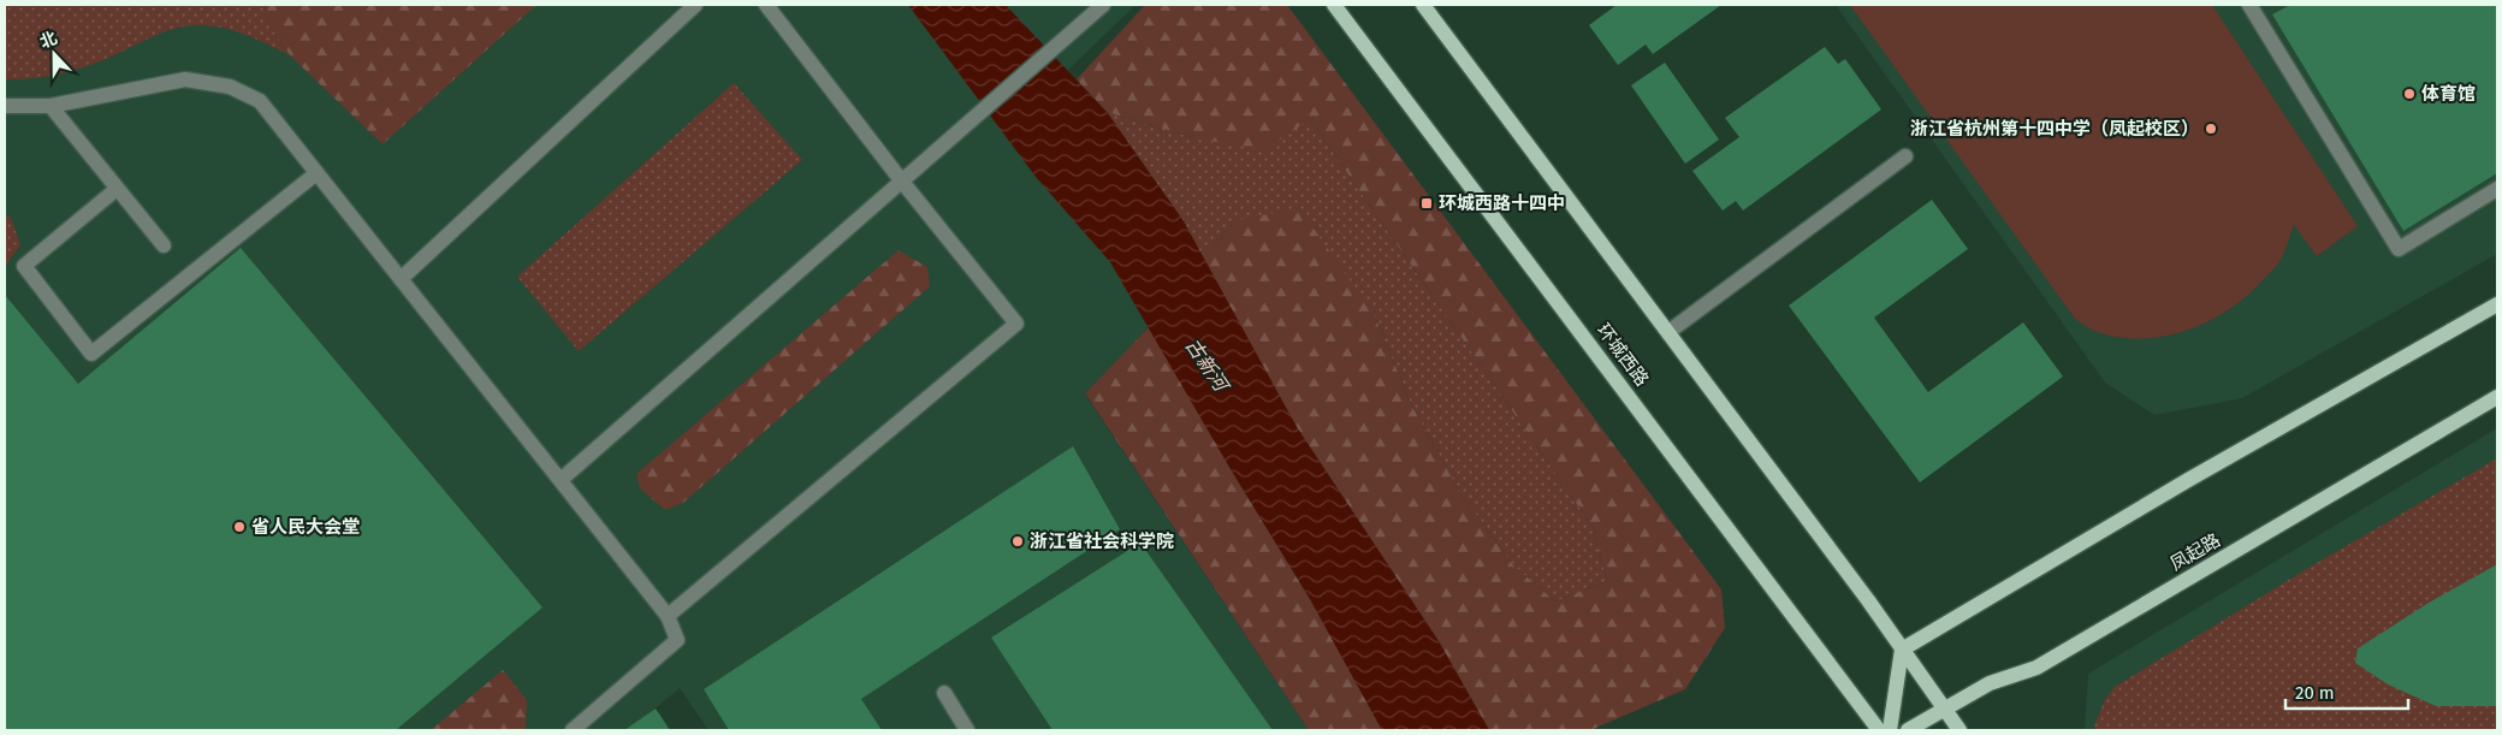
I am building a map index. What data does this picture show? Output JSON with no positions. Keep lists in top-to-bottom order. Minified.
{"streets":{"main road":["环城西路","凤起路"]},"water":["古新河"],"places":{"other":["体育馆","浙江省杭州第十四中学（凤起校区）","省人民大会堂","浙江省社会科学院"],"transit":["环城西路十四中"]},"scale_bar":"20 m","north":"top"}
